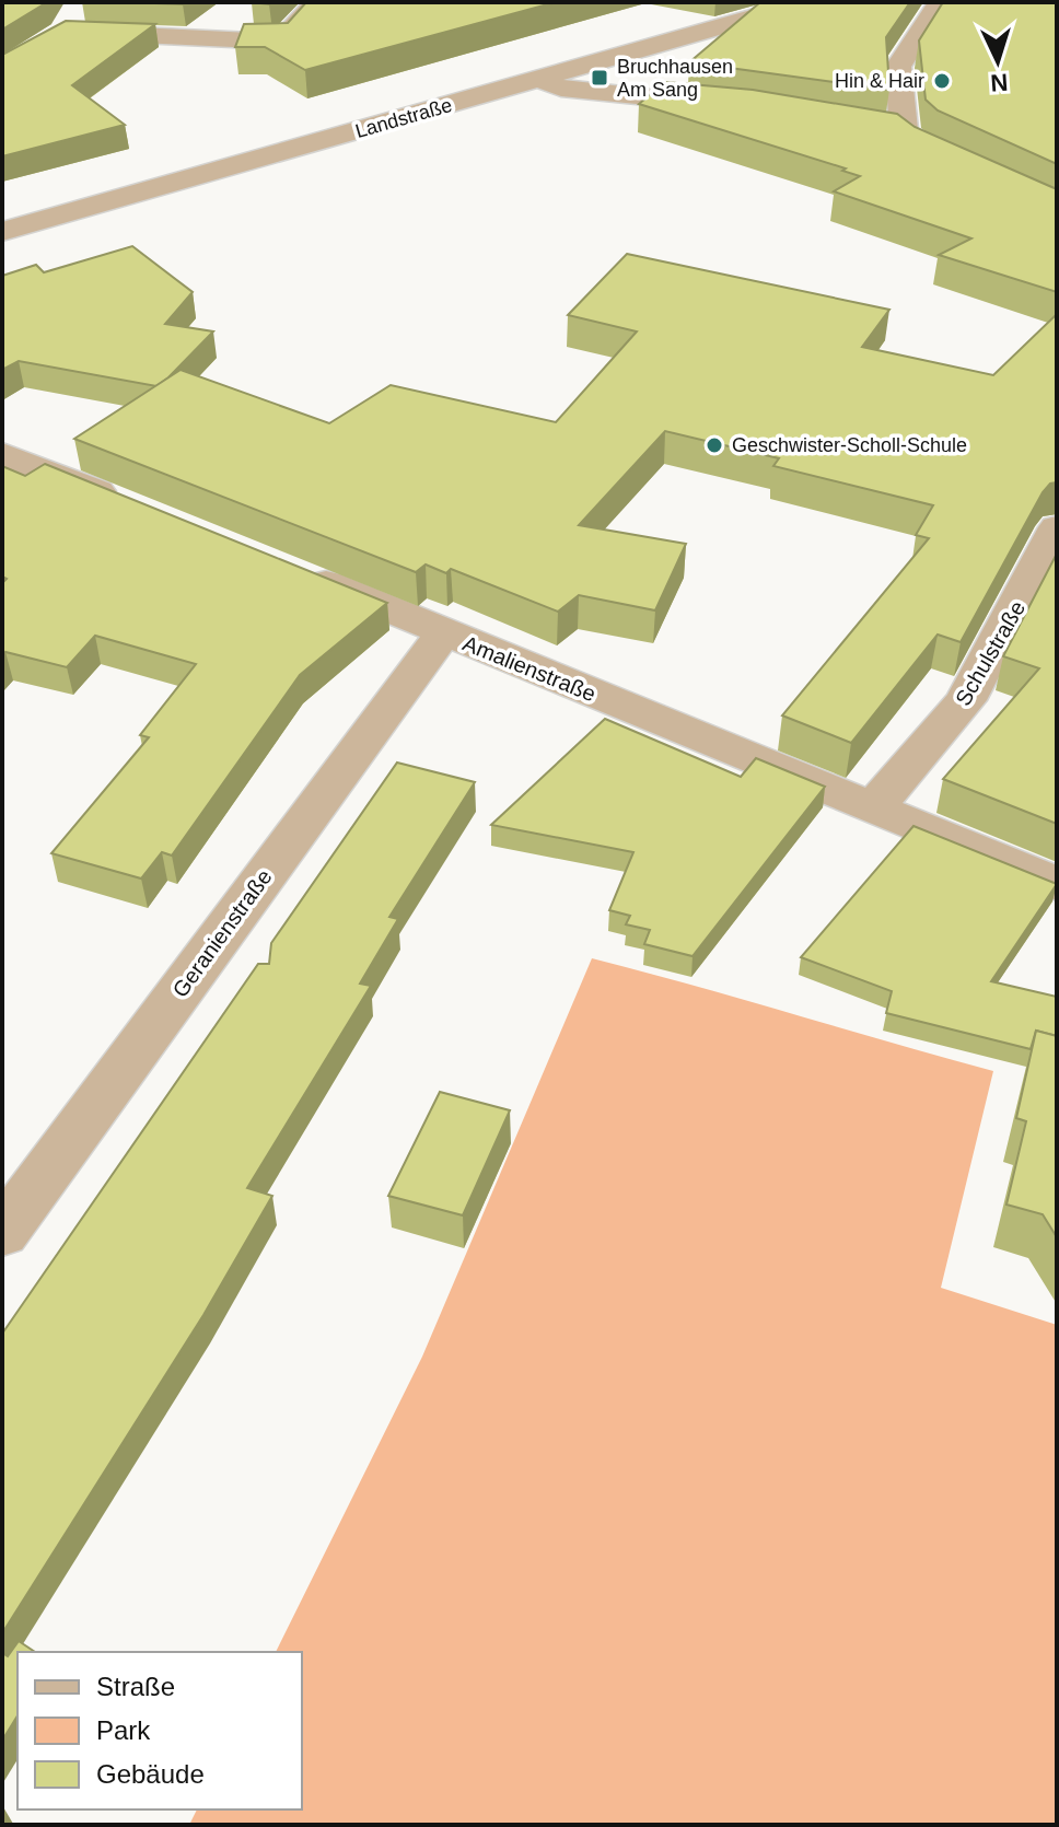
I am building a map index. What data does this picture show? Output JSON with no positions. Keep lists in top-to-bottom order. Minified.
{"streets":{"street":["Landstraße","Schulstraße","Amalienstraße","Geranienstraße"]},"crossings":[["Schulstraße","Amalienstraße"],["Amalienstraße","Geranienstraße"]],"places":{"transit":["Bruchhausen Am Sang"],"other":["Hin & Hair","Geschwister-Scholl-Schule"]},"legend":["Straße","Park","Gebäude"],"north":"bottom"}
